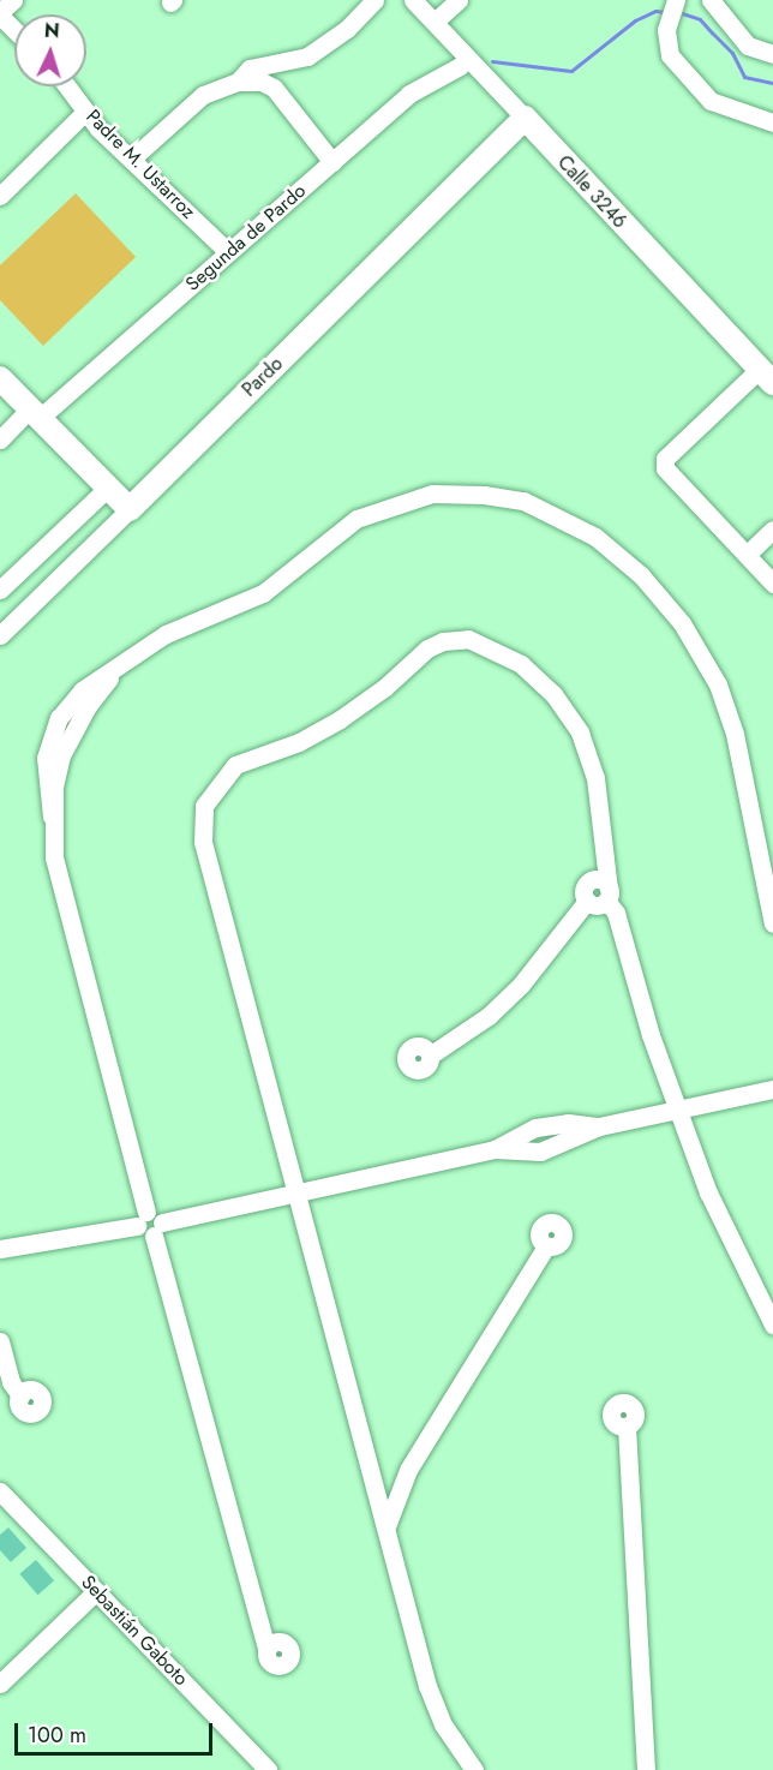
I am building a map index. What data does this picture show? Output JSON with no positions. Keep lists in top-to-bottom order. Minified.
{"streets":{"main road":["Calle 3246","Pardo"],"street":["Padre M. Ustarroz","Segunda de Pardo","Sebastián Gaboto"]},"crossings":[["Padre M. Ustarroz","Segunda de Pardo"],["Calle 3246","Pardo"]],"scale_bar":"100 m","north":"top"}
